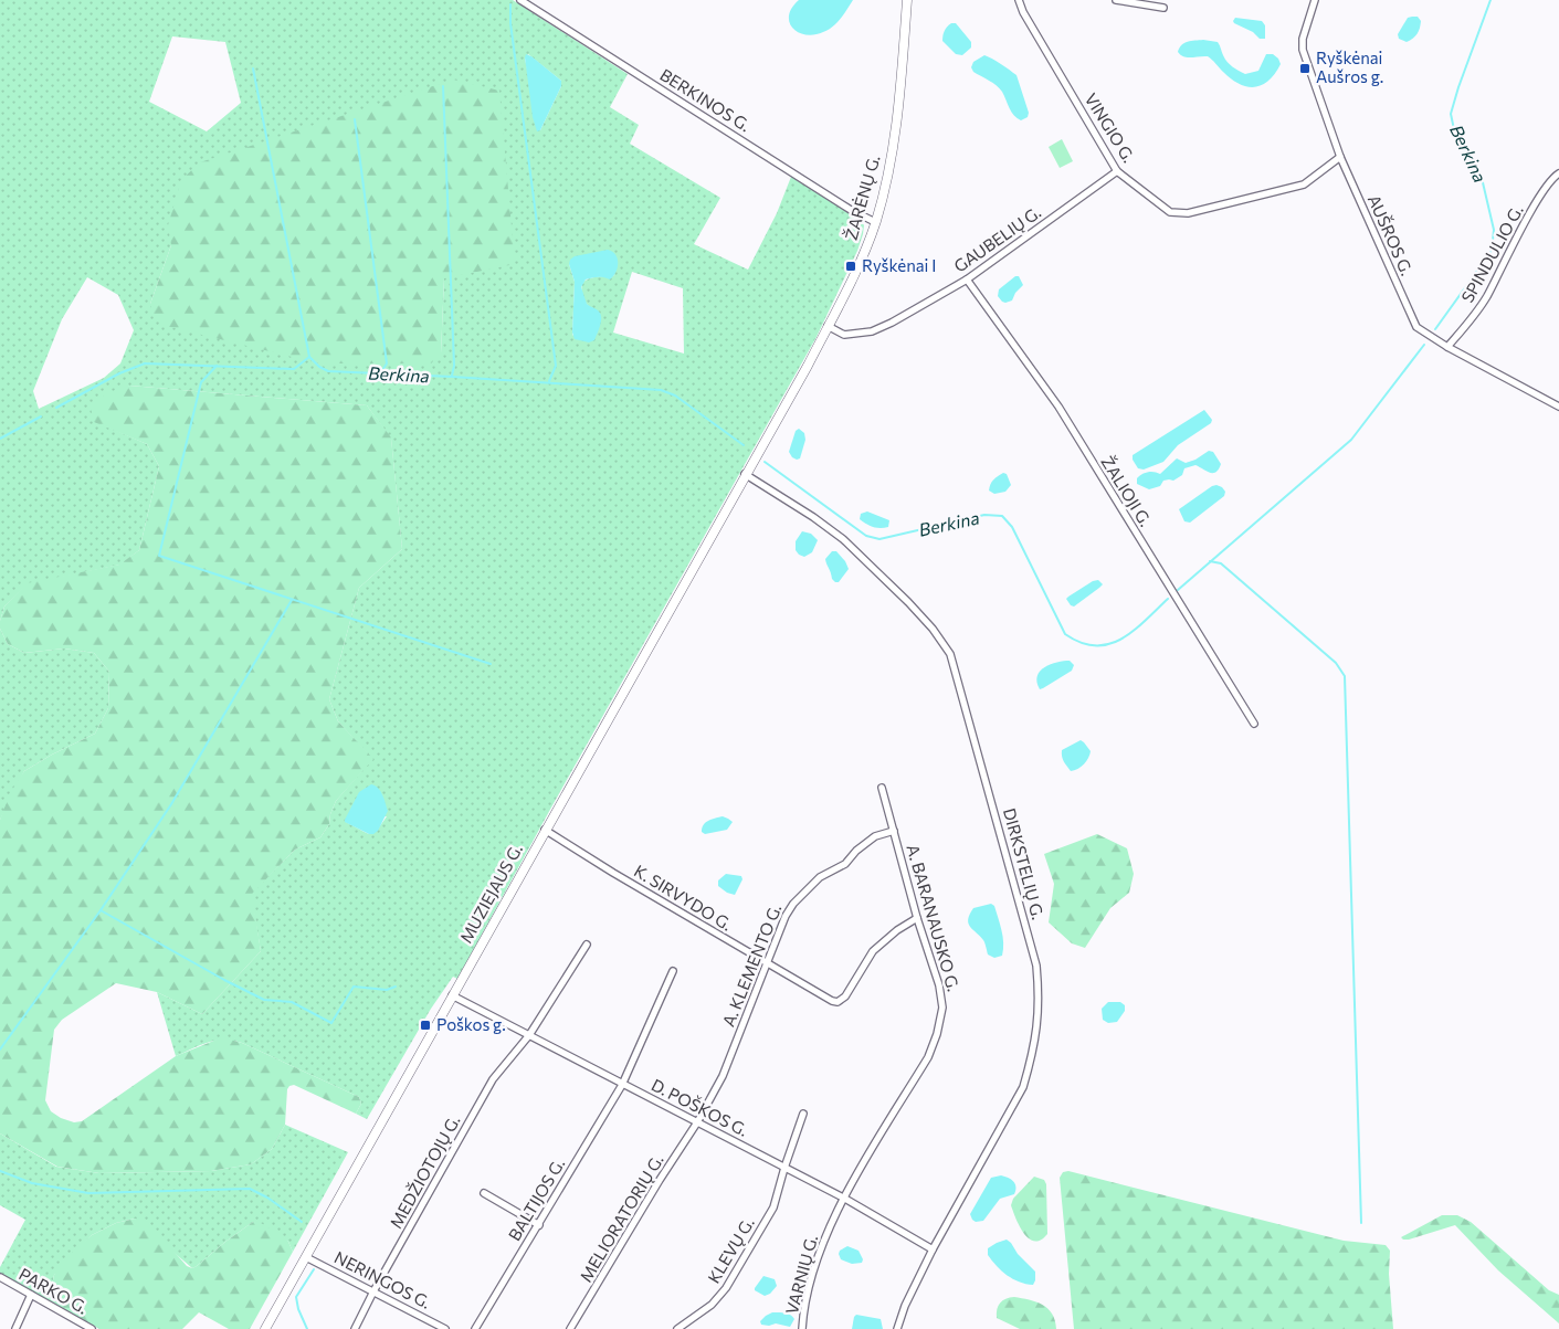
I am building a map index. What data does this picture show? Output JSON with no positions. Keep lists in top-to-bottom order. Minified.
{"streets":{"main road":["ŽARĖNŲ G.","MUZIEJAUS G."],"street":["BERKINOS G.","VINGIO G.","AUŠROS G.","GAUBELIŲ G.","SPINDULIO G.","ŽALIOJI G.","DIRKSTELIŲ G.","K. SIRVYDO G.","A. BARANAUSKO G.","A. KLEMENTO G.","D. POŠKOS G.","MEDŽIOTOJŲ G.","BALTIJOS G.","MELIORATORIŲ G.","KLEVŲ G.","VARNIŲ G.","NERINGOS G.","PARKO G."]},"crossings":[["BERKINOS G.","ŽARĖNŲ G."],["VINGIO G.","AUŠROS G."],["VINGIO G.","GAUBELIŲ G."],["ŽARĖNŲ G.","GAUBELIŲ G."],["ŽARĖNŲ G.","DIRKSTELIŲ G."],["ŽARĖNŲ G.","MUZIEJAUS G."],["AUŠROS G.","SPINDULIO G."],["GAUBELIŲ G.","ŽALIOJI G."],["DIRKSTELIŲ G.","MUZIEJAUS G."],["DIRKSTELIŲ G.","D. POŠKOS G."],["MUZIEJAUS G.","K. SIRVYDO G."],["MUZIEJAUS G.","D. POŠKOS G."],["MUZIEJAUS G.","NERINGOS G."],["K. SIRVYDO G.","A. BARANAUSKO G."],["K. SIRVYDO G.","A. KLEMENTO G."],["A. BARANAUSKO G.","A. KLEMENTO G."],["A. BARANAUSKO G.","D. POŠKOS G."],["A. BARANAUSKO G.","VARNIŲ G."],["A. KLEMENTO G.","D. POŠKOS G."],["A. KLEMENTO G.","MELIORATORIŲ G."],["D. POŠKOS G.","MEDŽIOTOJŲ G."],["D. POŠKOS G.","BALTIJOS G."],["D. POŠKOS G.","MELIORATORIŲ G."],["D. POŠKOS G.","KLEVŲ G."],["D. POŠKOS G.","VARNIŲ G."],["MEDŽIOTOJŲ G.","NERINGOS G."]],"water":["Berkina"],"places":{"transit":["Ryškėnai Aušros g.","Ryškėnai I","Poškos g."]}}
